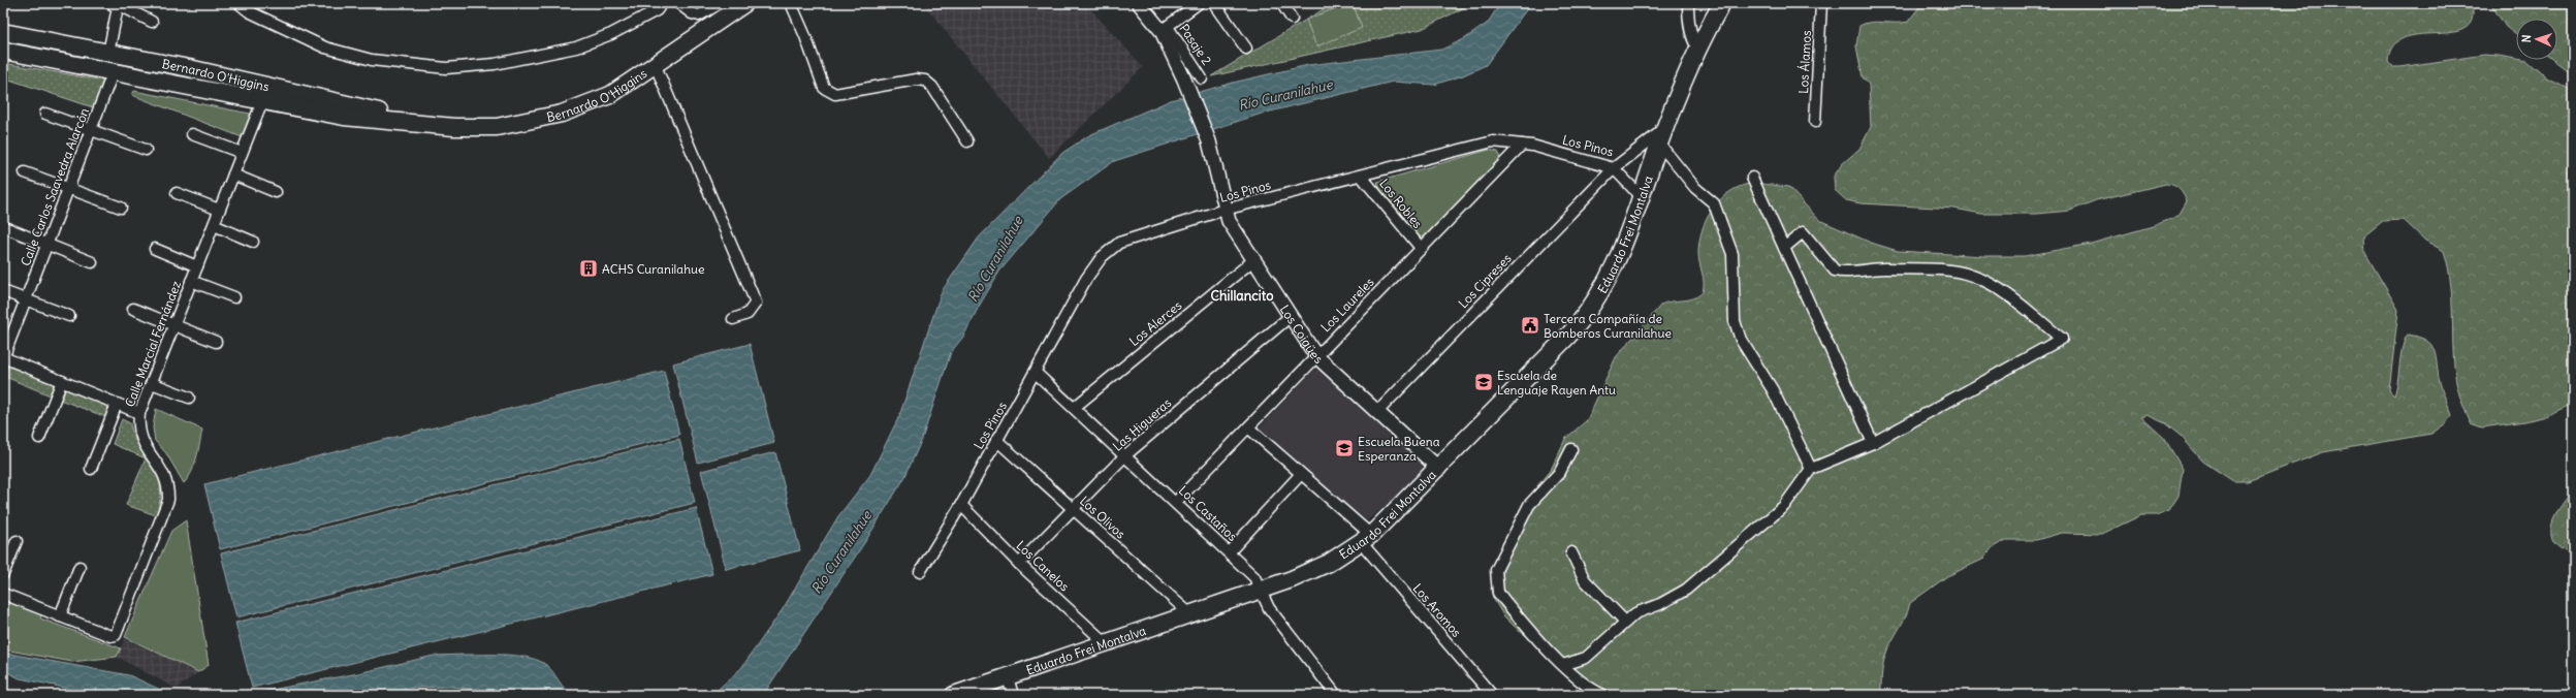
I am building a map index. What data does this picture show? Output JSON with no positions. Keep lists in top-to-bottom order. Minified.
{"streets":{"main road":["Bernardo O'Higgins","Eduardo Frei Montalva"],"street":["Pasaje 2","Los Álamos","Los Pinos","Calle Carlos Saavedra Alarcón","Los Robles","Los Cipreses","Los Laureles","Los Alerces","Los Coigües","Calle Marcial Fernández","Las Higueras","Los Castaños","Los Olivos","Los Canelos","Los Aromos"]},"crossings":[["Pasaje 2","Los Coigües"],["Bernardo O'Higgins","Calle Carlos Saavedra Alarcón"],["Bernardo O'Higgins","Calle Marcial Fernández"],["Los Pinos","Los Robles"],["Los Pinos","Eduardo Frei Montalva"],["Los Pinos","Los Cipreses"],["Los Pinos","Los Laureles"],["Los Pinos","Los Coigües"],["Los Pinos","Los Castaños"],["Los Pinos","Los Olivos"],["Los Pinos","Los Canelos"],["Los Robles","Los Laureles"],["Eduardo Frei Montalva","Los Coigües"],["Eduardo Frei Montalva","Los Castaños"],["Eduardo Frei Montalva","Los Olivos"],["Eduardo Frei Montalva","Los Canelos"],["Eduardo Frei Montalva","Los Aromos"],["Los Cipreses","Los Coigües"],["Los Laureles","Los Coigües"],["Los Laureles","Los Castaños"],["Los Laureles","Los Aromos"],["Los Alerces","Los Coigües"],["Los Alerces","Los Castaños"],["Los Coigües","Las Higueras"],["Las Higueras","Los Castaños"],["Las Higueras","Los Olivos"],["Las Higueras","Los Canelos"]],"districts":["Chillancito"],"water":["Río Curanilahue"],"places":{"building":["ACHS Curanilahue"],"public building":["Tercera Compañía de Bomberos Curanilahue"],"school or university":["Escuela de Lenguaje Rayen Antu","Escuela Buena Esperanza"]},"north":"left"}
